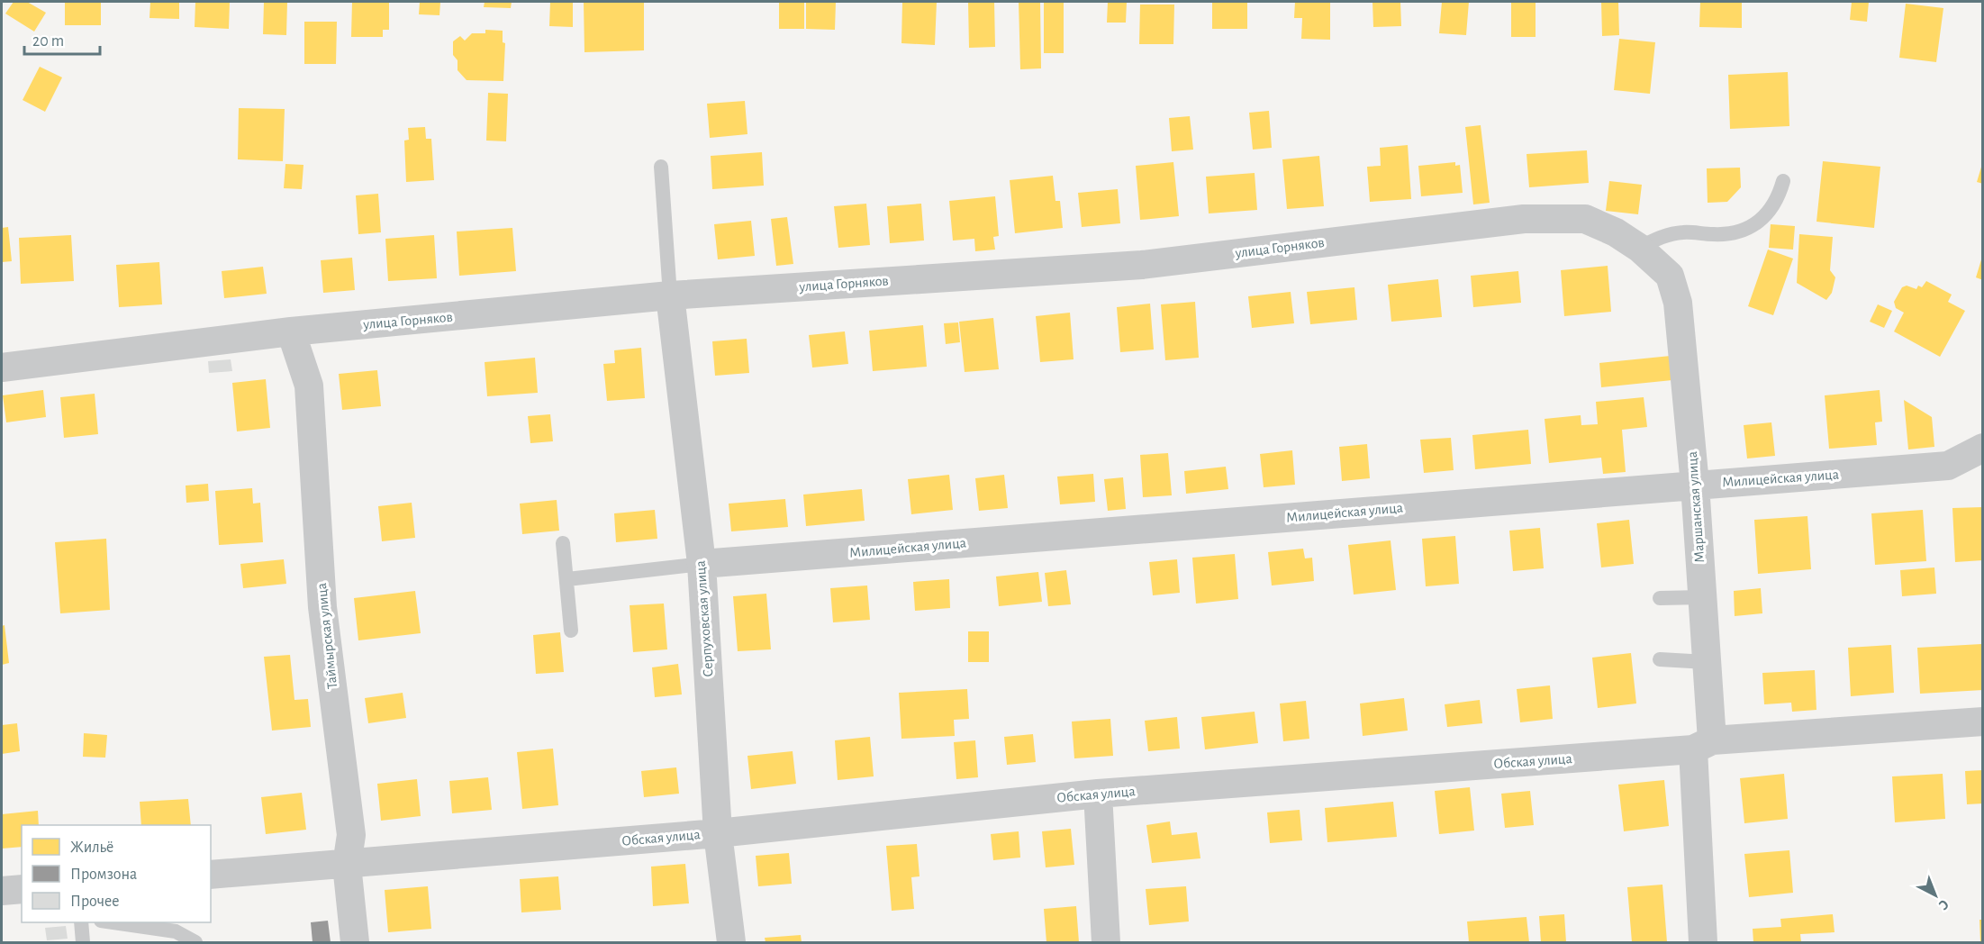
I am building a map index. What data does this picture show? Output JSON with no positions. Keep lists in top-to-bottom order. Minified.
{"streets":{"street":["улица Горняков","Милицейская улица","Маршанская улица","Серпуховская улица","Таймырская улица","Обская улица"]},"crossings":[["улица Горняков","Маршанская улица"],["улица Горняков","Серпуховская улица"],["улица Горняков","Таймырская улица"],["Милицейская улица","Маршанская улица"],["Милицейская улица","Серпуховская улица"],["Маршанская улица","Обская улица"],["Серпуховская улица","Обская улица"],["Таймырская улица","Обская улица"]],"legend":["Жильё","Промзона","Прочее"],"scale_bar":"20 m","north":"bottom right"}
